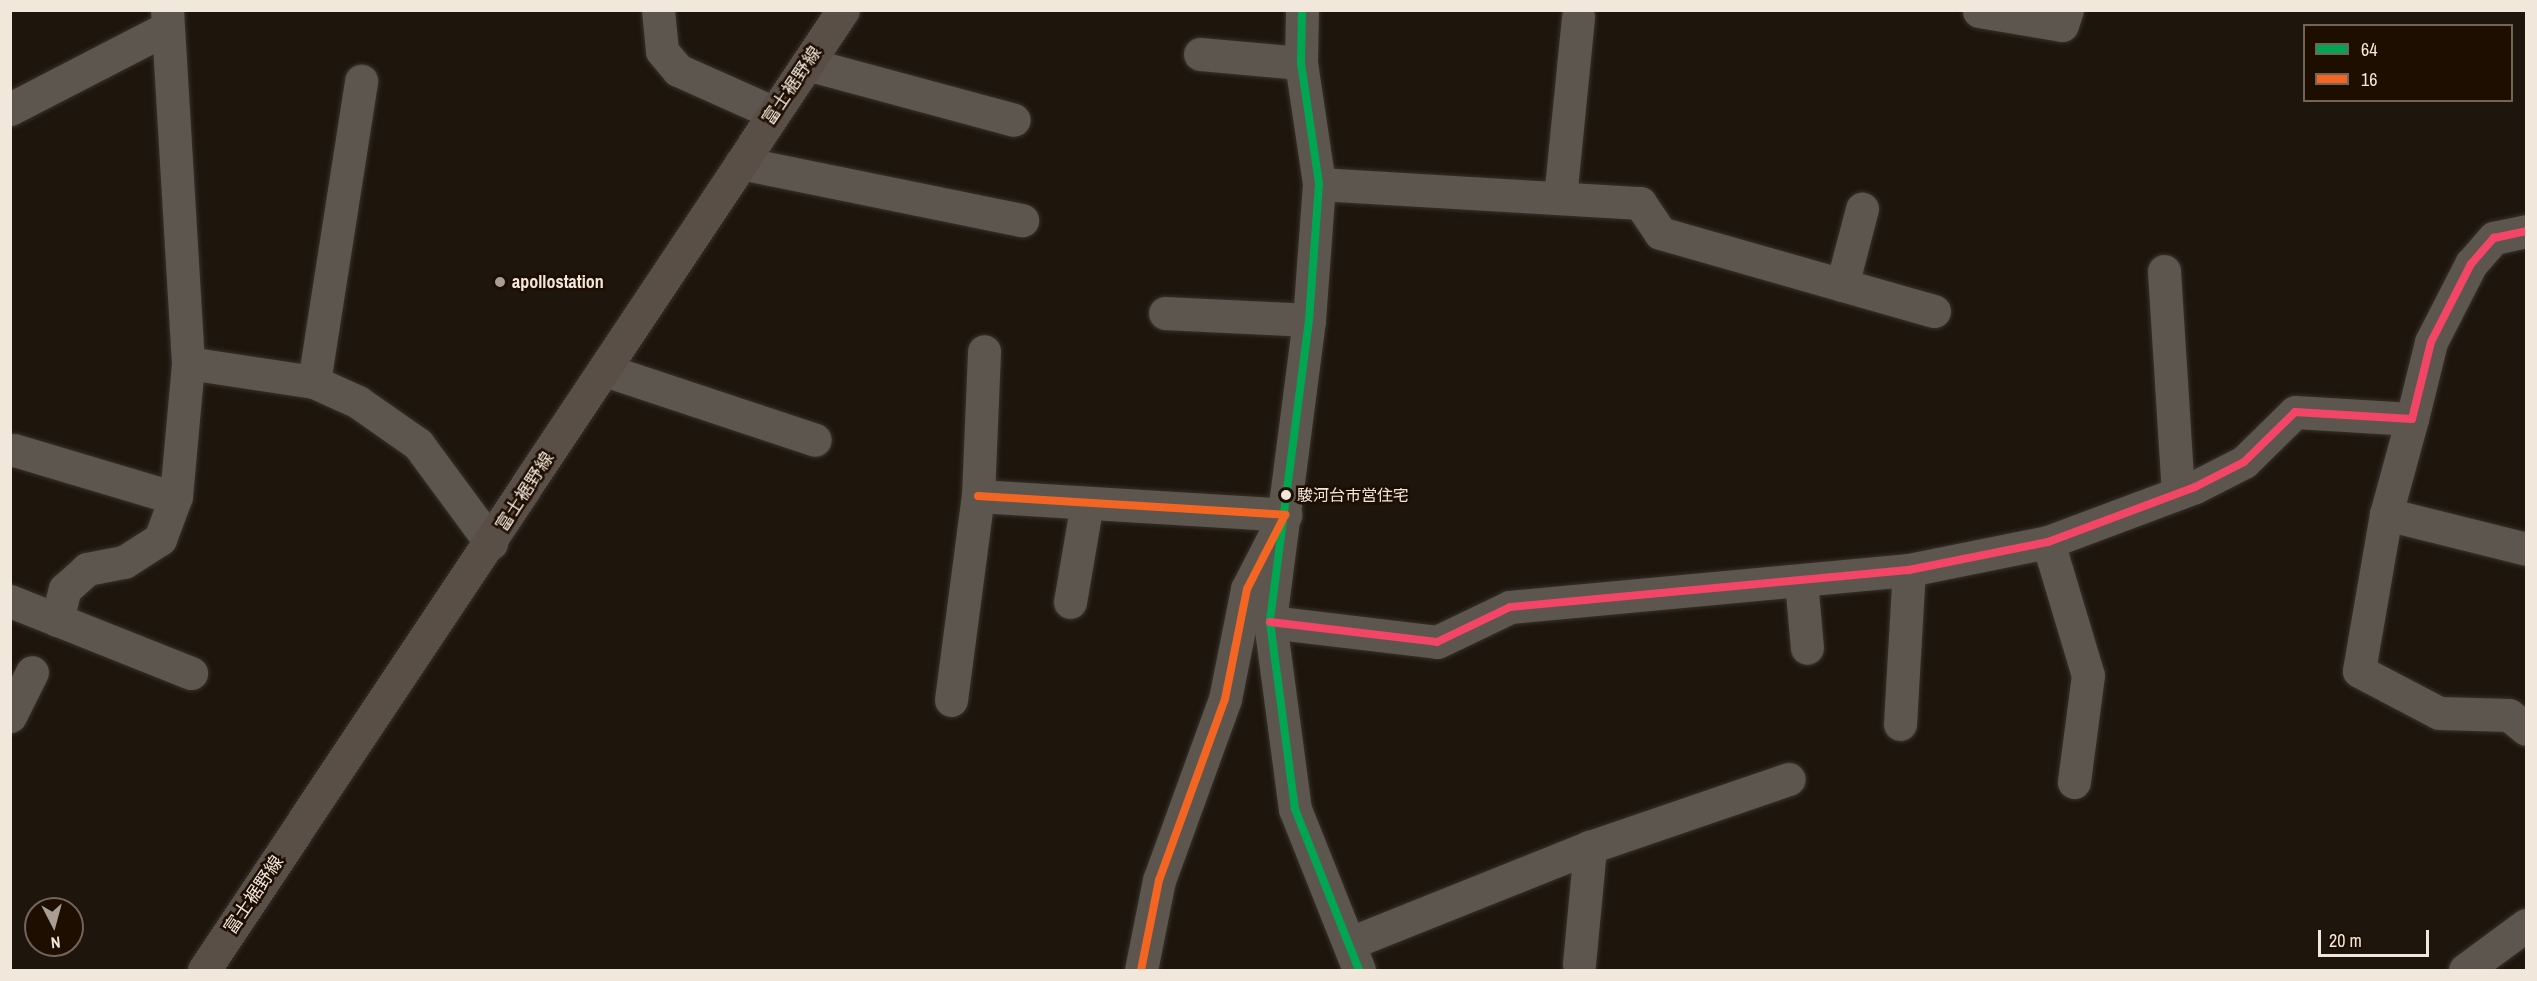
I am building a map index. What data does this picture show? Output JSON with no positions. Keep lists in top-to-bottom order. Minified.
{"streets":{"main road":["富士裾野線"]},"places":["apollostation","駿河台市営住宅"],"lines":["transit line 64","transit line 16"],"legend":["64","16"],"scale_bar":"20 m","north":"bottom"}
